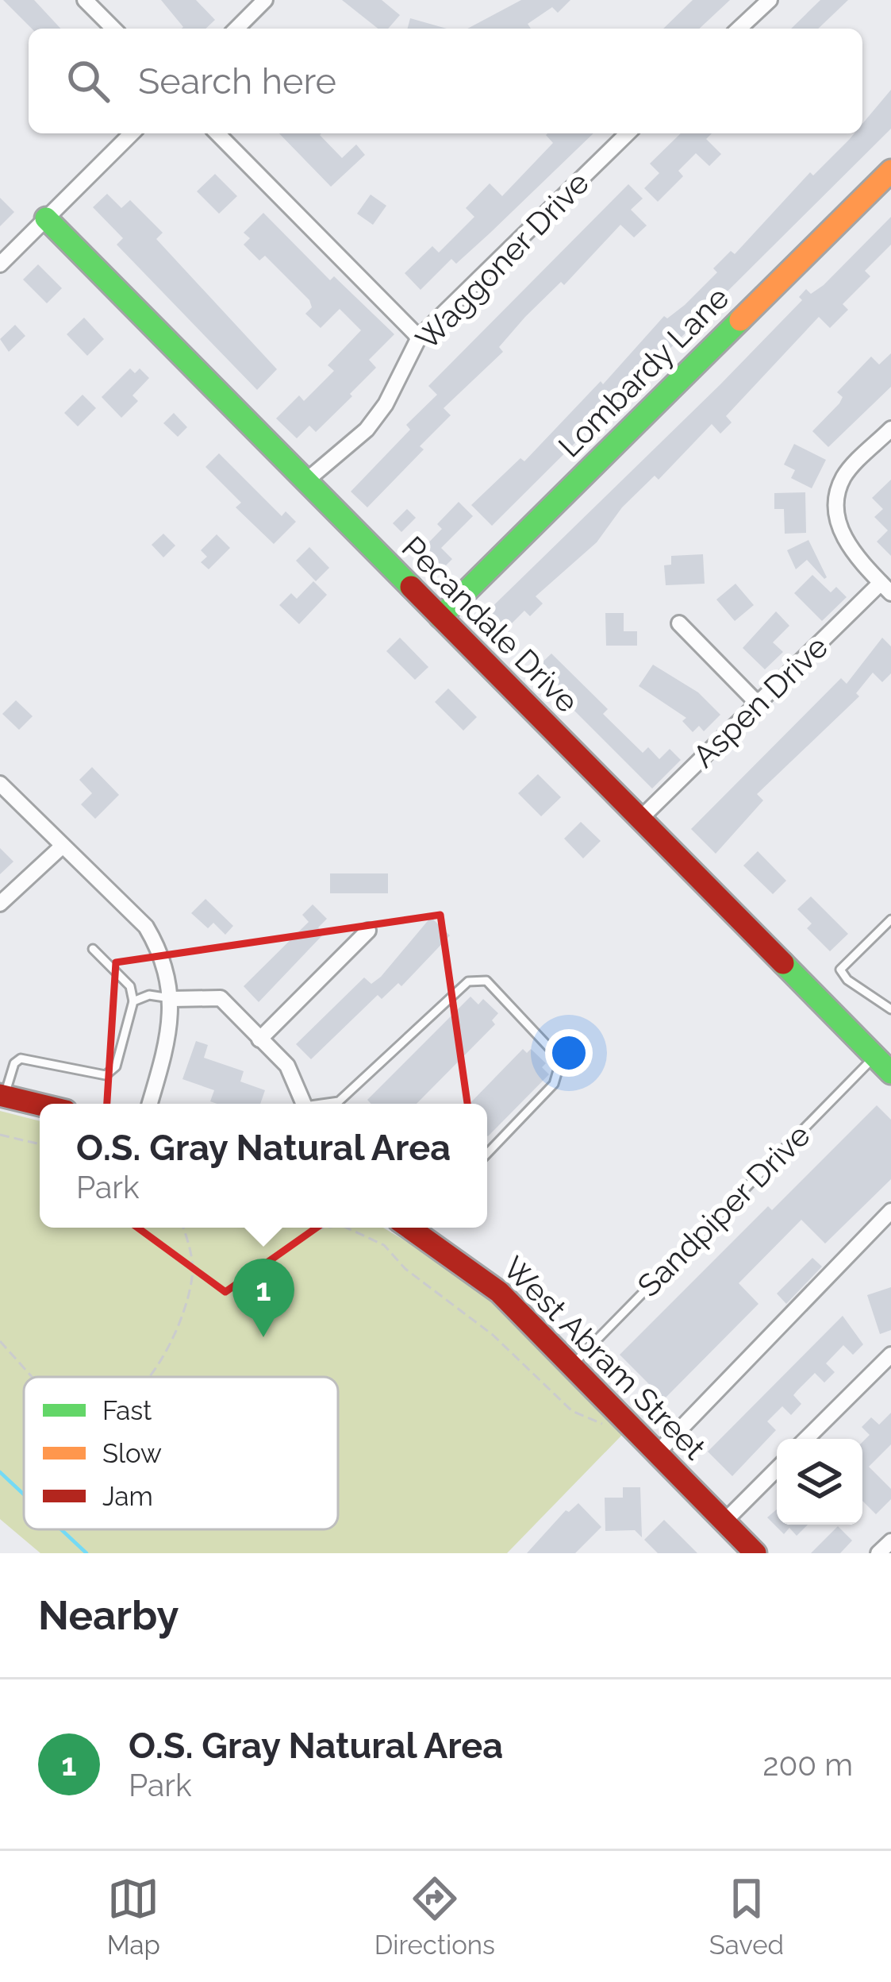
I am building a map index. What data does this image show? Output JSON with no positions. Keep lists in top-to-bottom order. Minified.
{"streets":{"street":["Waggoner Drive","Lombardy Lane","Pecandale Drive","Aspen Drive","West Abram Street"],"lane":["Sandpiper Drive"]},"crossings":[["Waggoner Drive","Pecandale Drive"],["Lombardy Lane","Pecandale Drive"],["Pecandale Drive","Aspen Drive"],["Pecandale Drive","Sandpiper Drive"],["Sandpiper Drive","West Abram Street"]],"legend":["Fast","Slow","Jam"],"page":{"search":"Search here","popup":["O.S. Gray Natural Area","Park"],"pins":"1","heading":"Nearby","list":[{"mark":"1","name":"O.S. Gray Natural Area","note":"Park","value":"200 m"}],"nav":["Map","Directions","Saved"]}}
